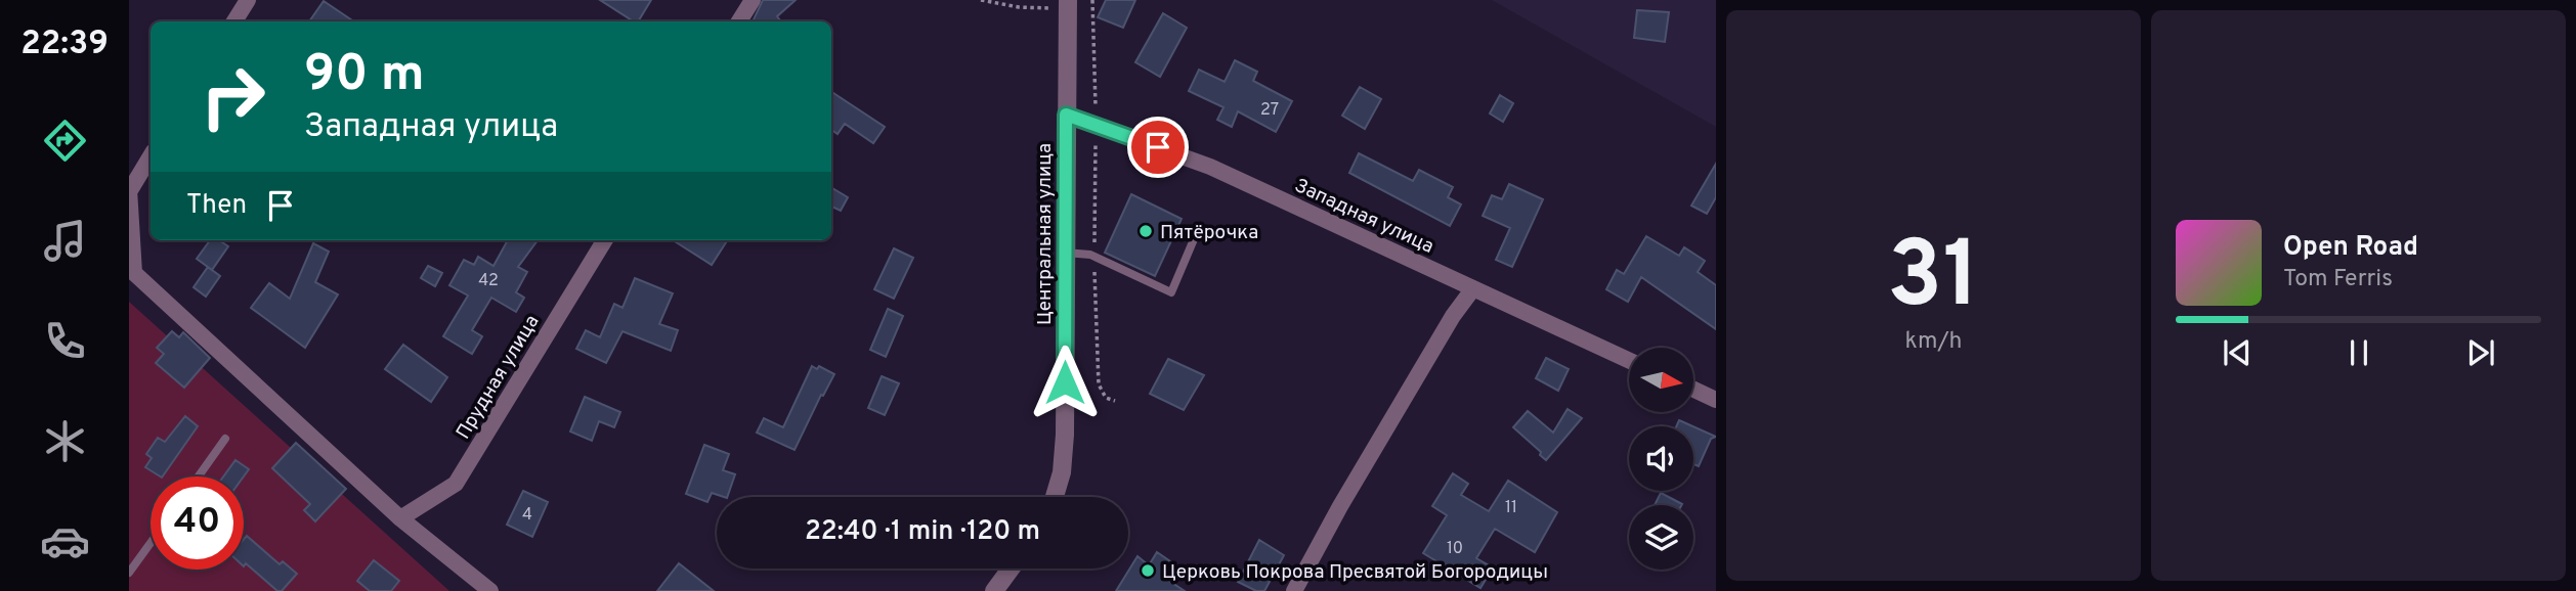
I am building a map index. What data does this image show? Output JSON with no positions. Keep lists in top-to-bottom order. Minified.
{"streets":{"street":["Западная улица","Центральная улица","Прудная улица"]},"crossings":[["Западная улица","Центральная улица"]],"places":["Пятёрочка","Церковь Покрова Пресвятой Богородицы"],"house_numbers":["27","42","11","4","10"],"north":"right","page":{"tabs":"22:39","tile":["31","km/h"],"turn":["90 m","Западная улица"],"then":"Then","song":["Open Road","Tom Ferris"],"limit":"40","trip":"22:40 · 1 min · 120 m"}}
